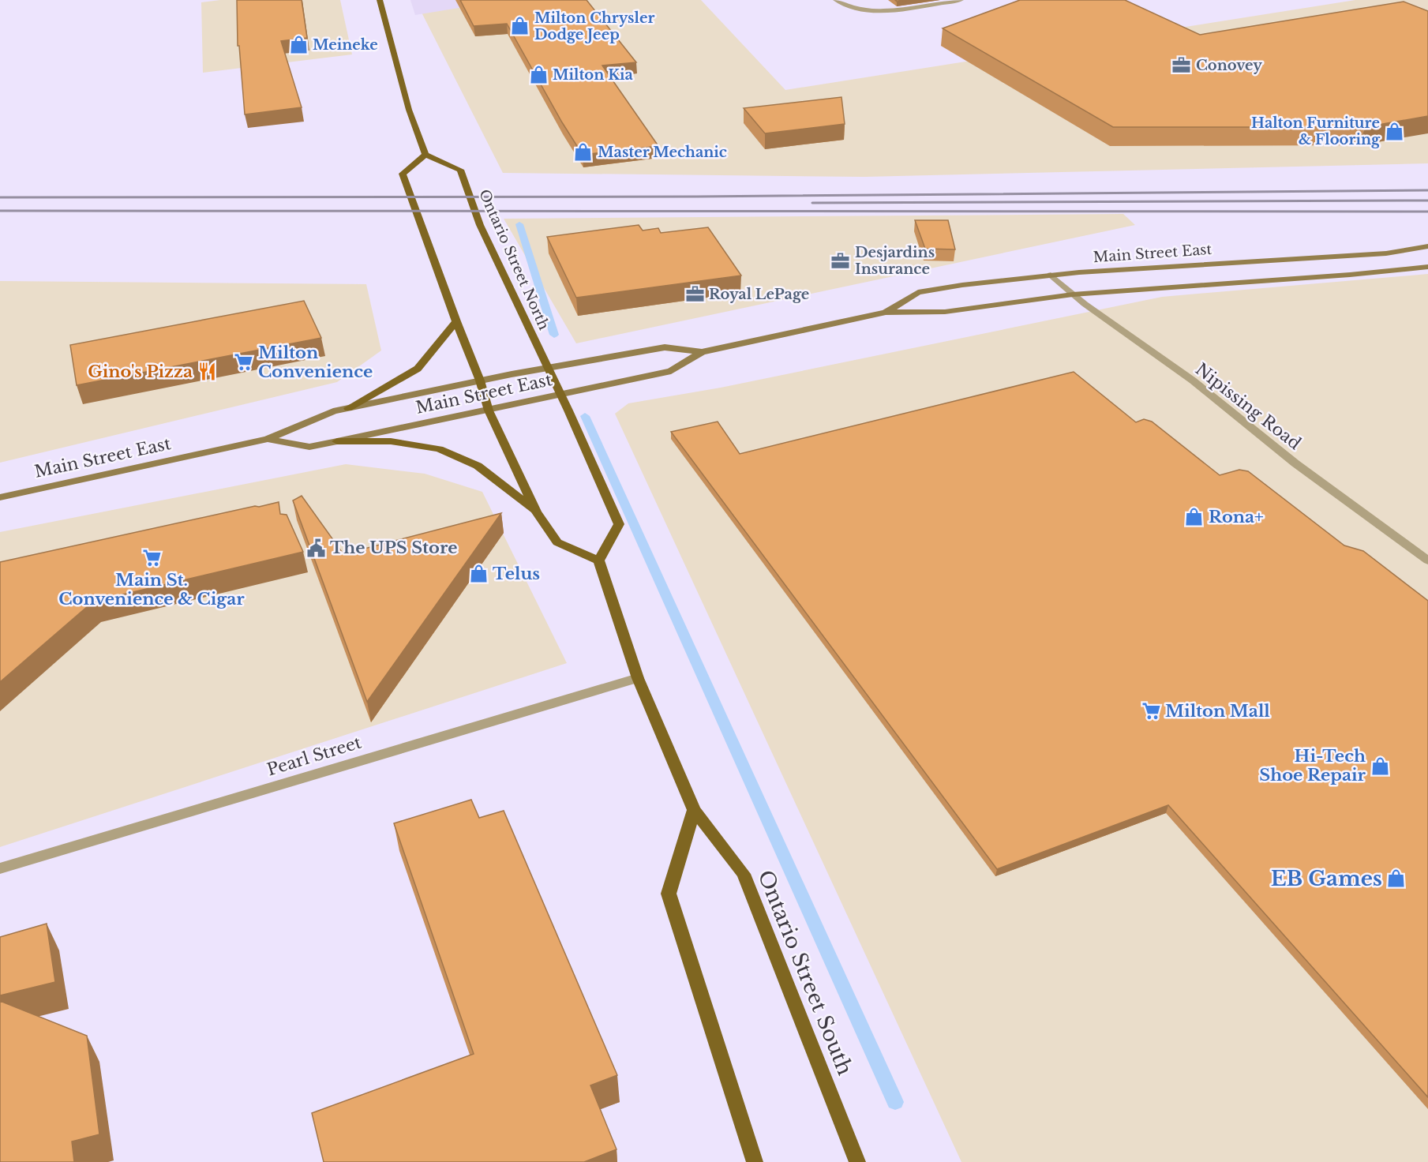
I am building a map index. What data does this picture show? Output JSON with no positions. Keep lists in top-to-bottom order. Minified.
{"streets":{"main road":["Main Street East","Ontario Street North","Ontario Street South"],"street":["Nipissing Road","Pearl Street"]},"crossings":[["Main Street East","Ontario Street North"],["Main Street East","Nipissing Road"],["Pearl Street","Ontario Street South"]],"places":{"shop":["Milton Chrysler Dodge Jeep","Meineke","Milton Kia","Halton Furniture & Flooring","Master Mechanic","Rona+","Telus","Hi-Tech Shoe Repair","EB Games"],"office":["Conovey","Desjardins Insurance","Royal LePage"],"supermarket":["Milton Convenience","Main St. Convenience & Cigar","Milton Mall"],"restaurant":["Gino's Pizza"],"public building":["The UPS Store"]}}
